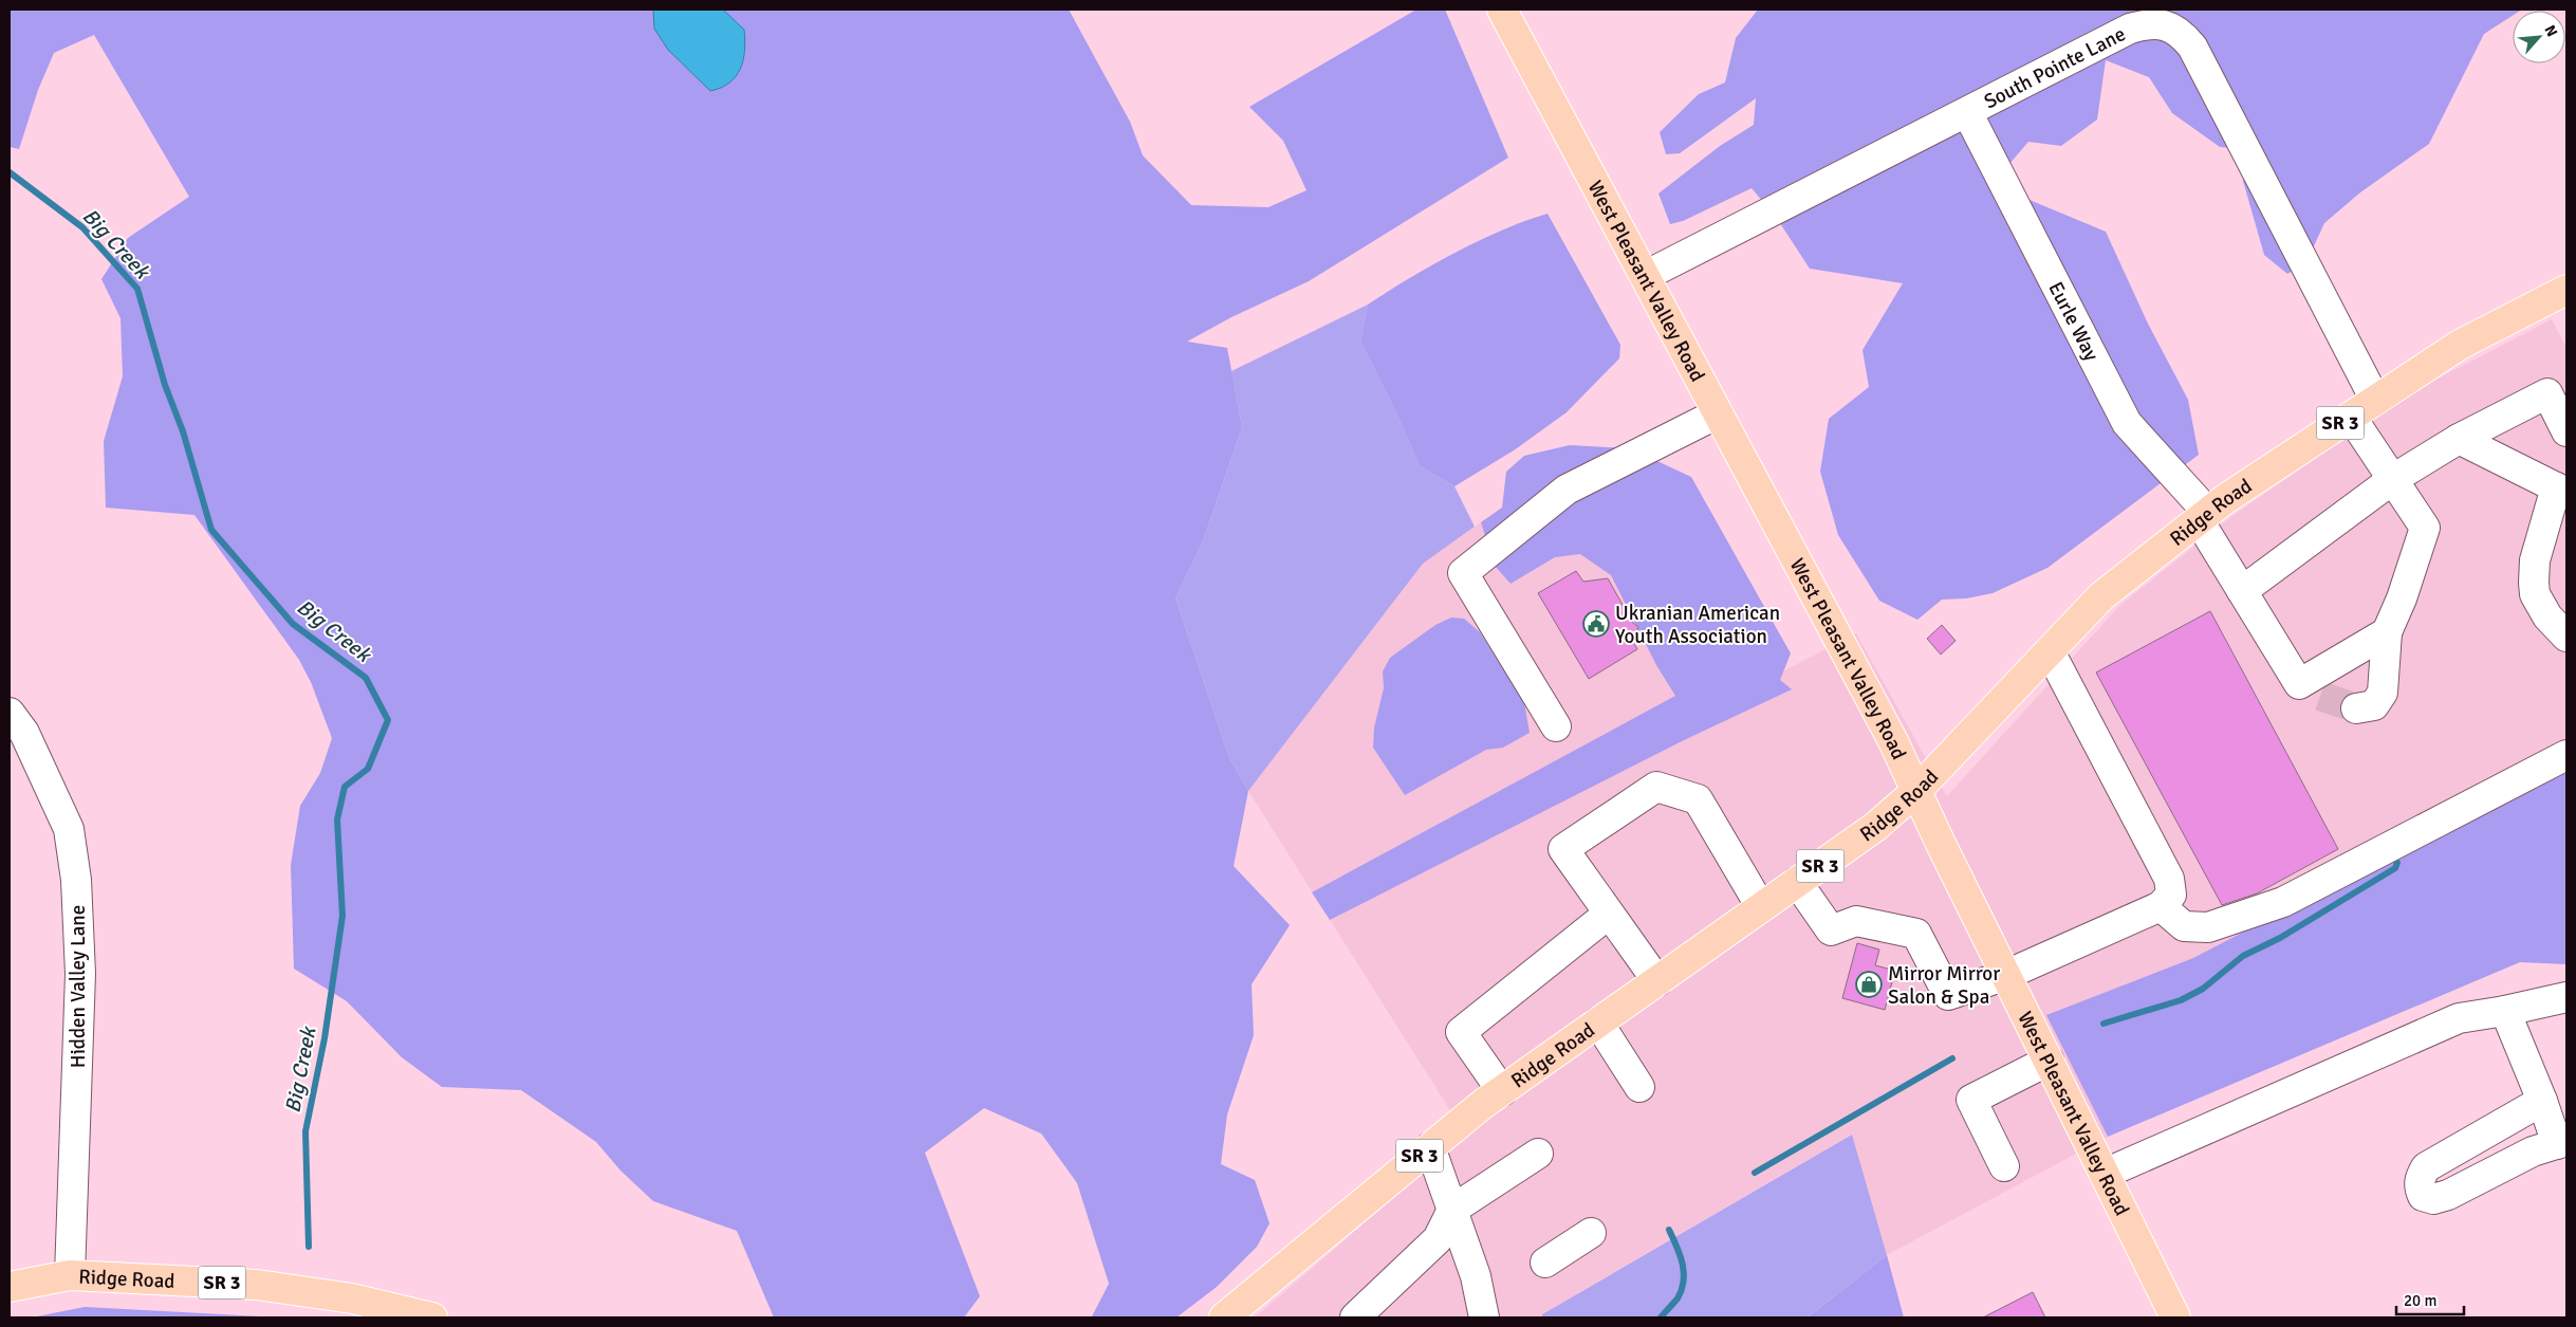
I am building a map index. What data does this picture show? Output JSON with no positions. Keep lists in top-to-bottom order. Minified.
{"streets":{"main road":["West Pleasant Valley Road","SR 3","Ridge Road"],"street":["South Pointe Lane","Eurle Way","Hidden Valley Lane"]},"crossings":[["South Pointe Lane","West Pleasant Valley Road"],["South Pointe Lane","Eurle Way"],["South Pointe Lane","Ridge Road"],["West Pleasant Valley Road","Ridge Road"],["Eurle Way","Ridge Road"],["Ridge Road","Hidden Valley Lane"]],"water":["Big Creek"],"places":{"public building":["Ukranian American Youth Association"],"shop":["Mirror Mirror Salon & Spa"]},"scale_bar":"20 m","north":"top right"}
